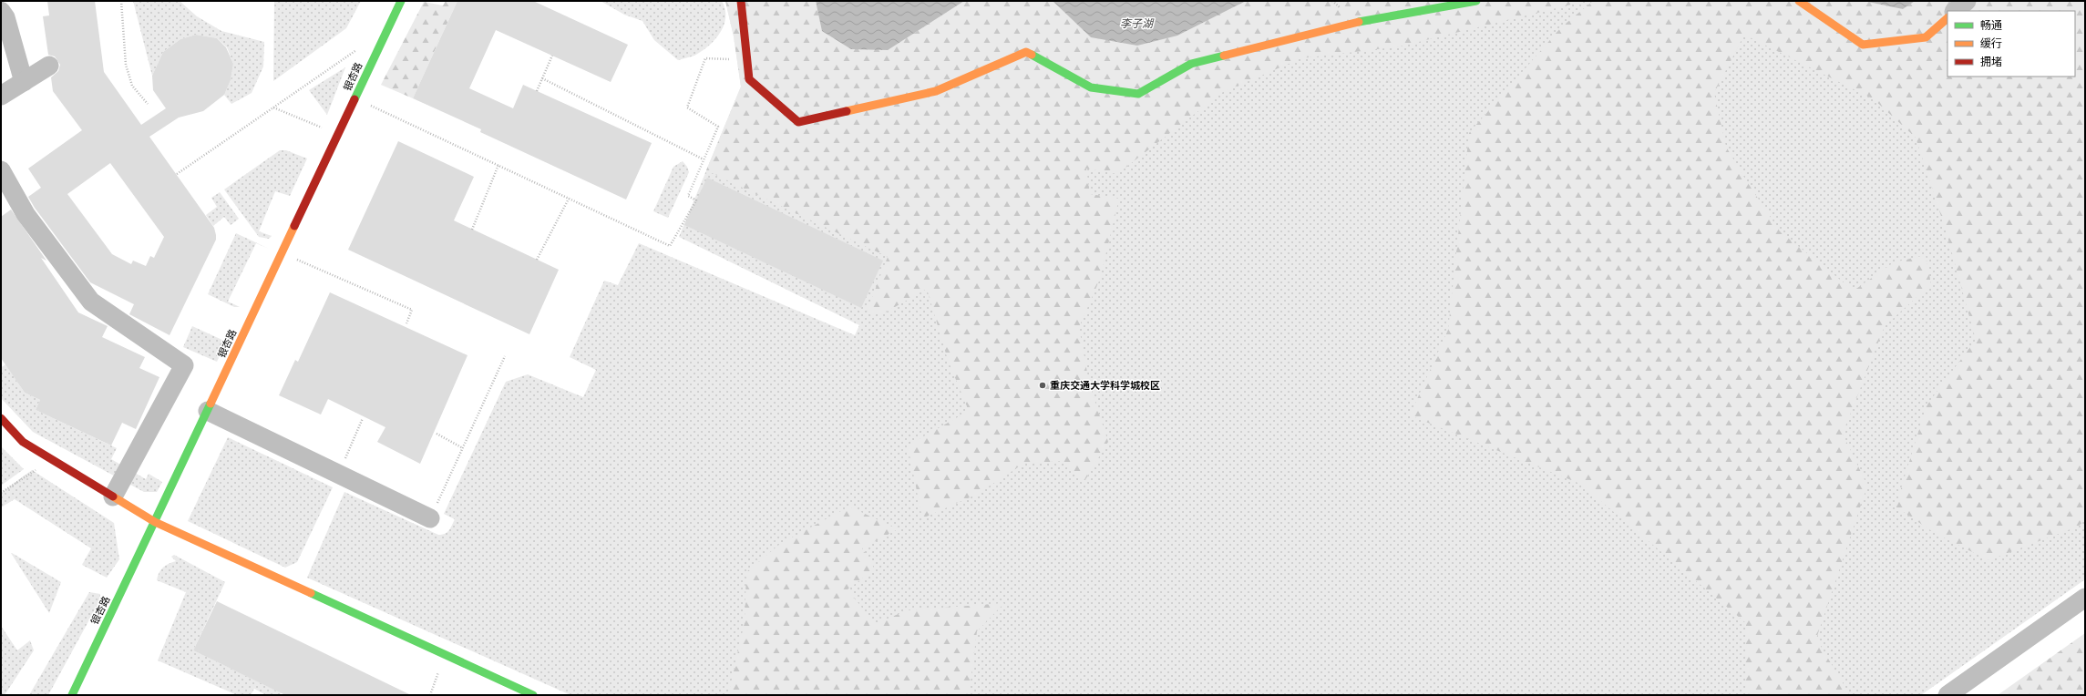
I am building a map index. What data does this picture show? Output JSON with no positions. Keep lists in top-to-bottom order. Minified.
{"streets":{"street":["银杏路"]},"water":["李子湖"],"places":["重庆交通大学科学城校区"],"legend":["畅通","缓行","拥堵"]}
